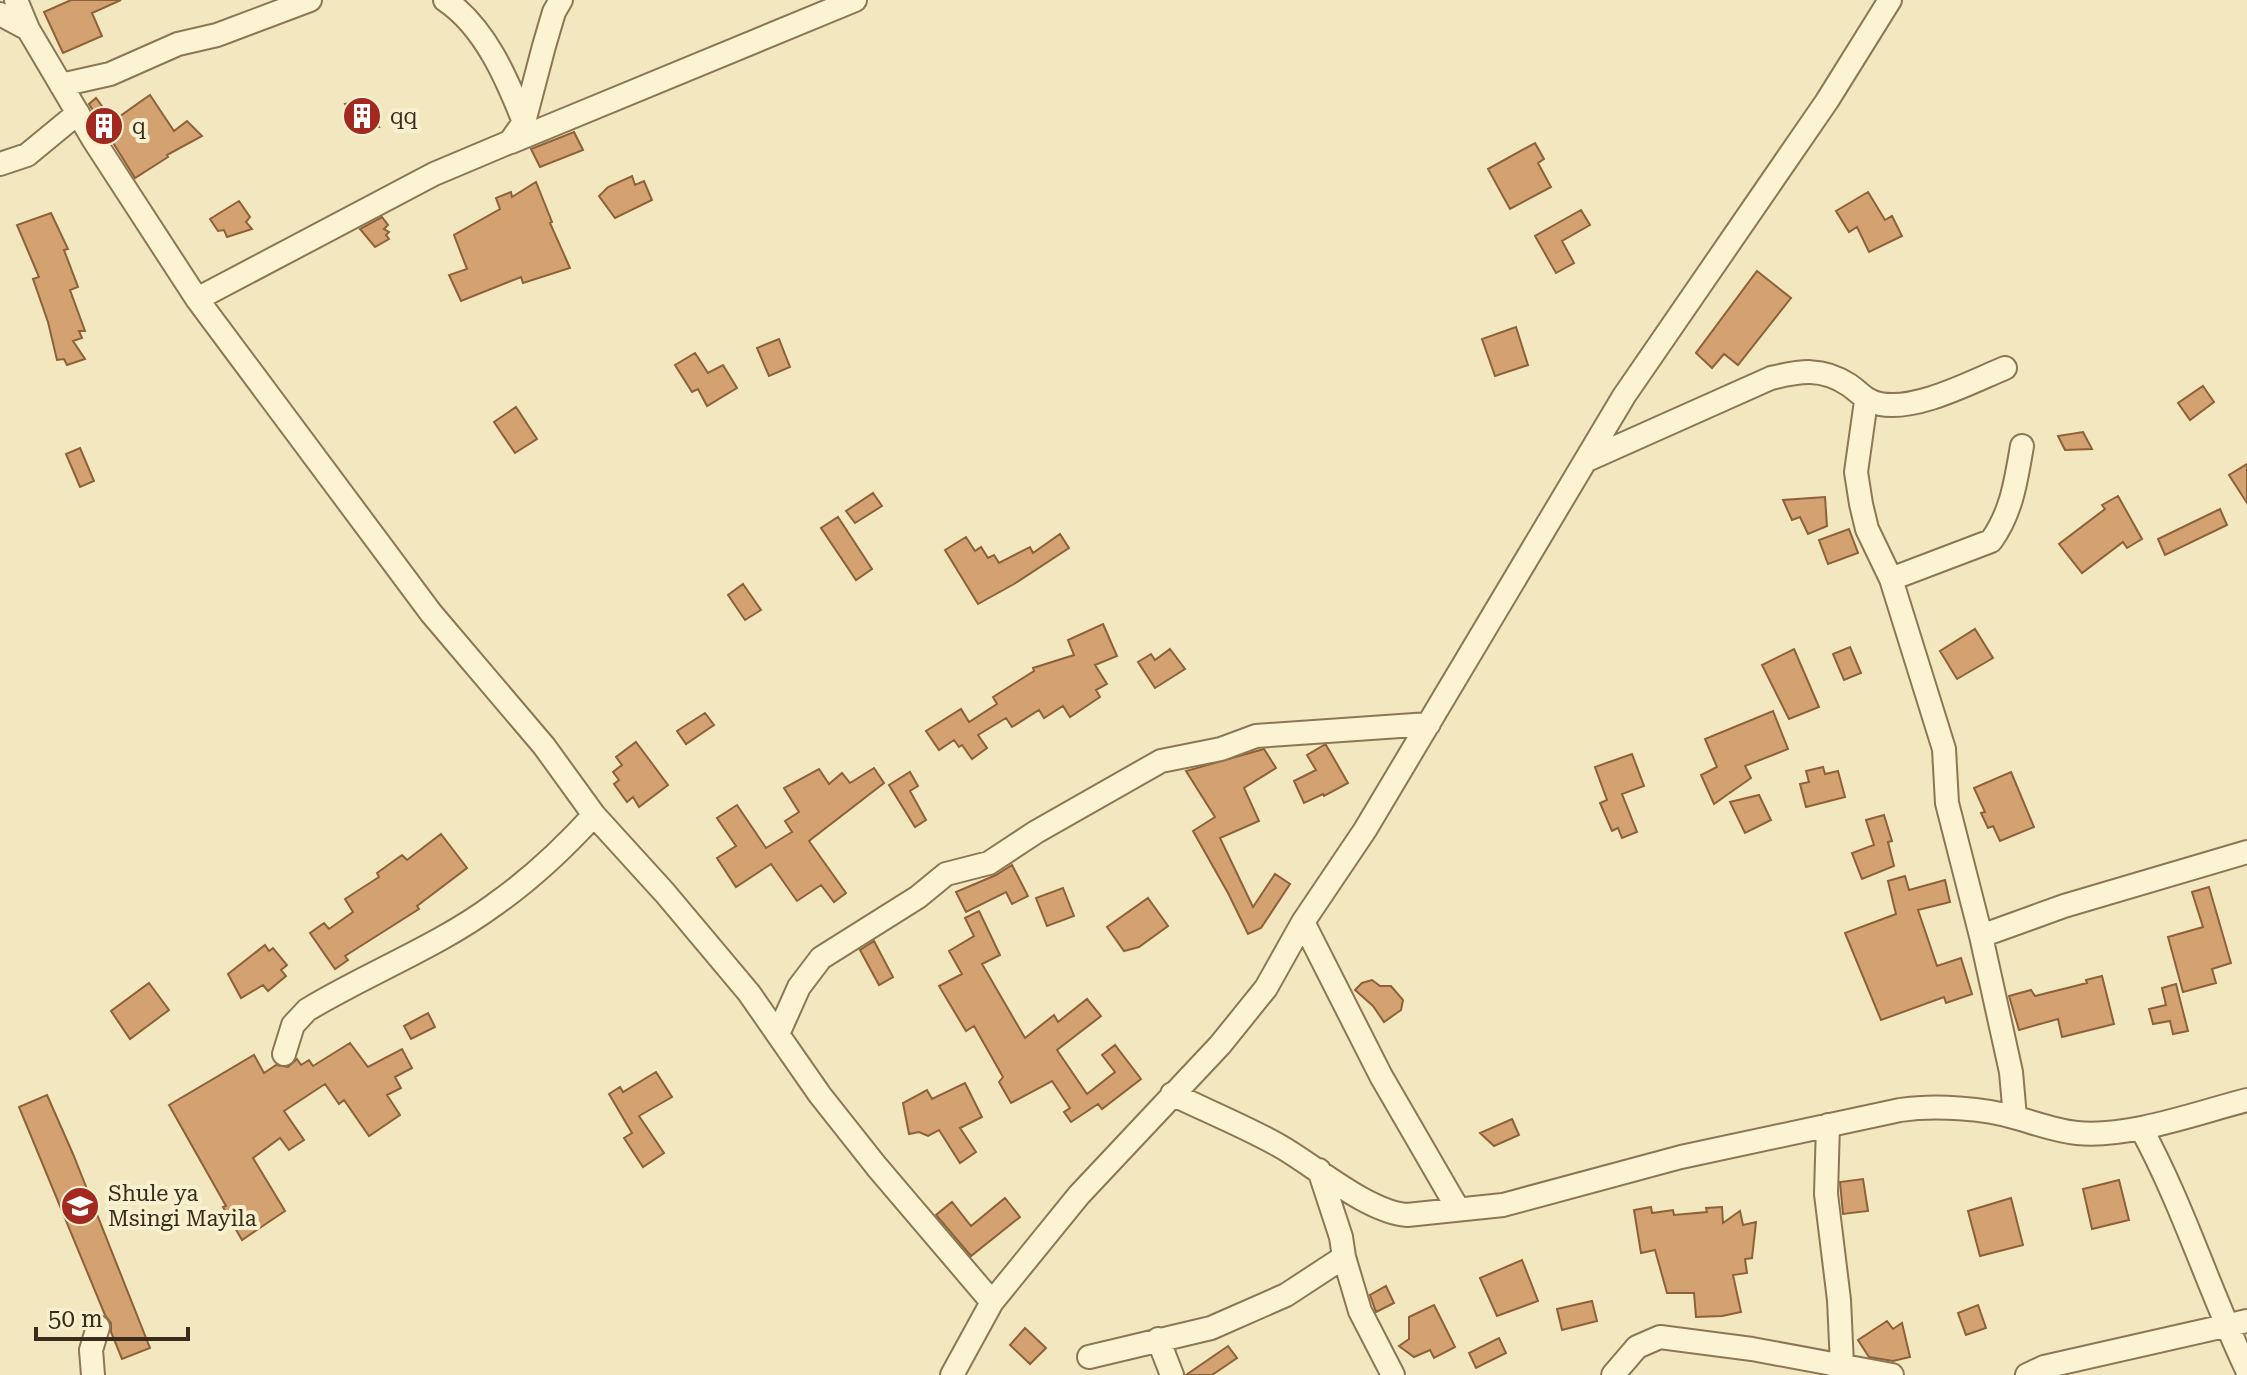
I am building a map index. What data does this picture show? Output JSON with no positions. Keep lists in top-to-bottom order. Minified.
{"places":{"building":["qq","q"],"school or university":["Shule ya Msingi Mayila"]},"scale_bar":"50 m"}
